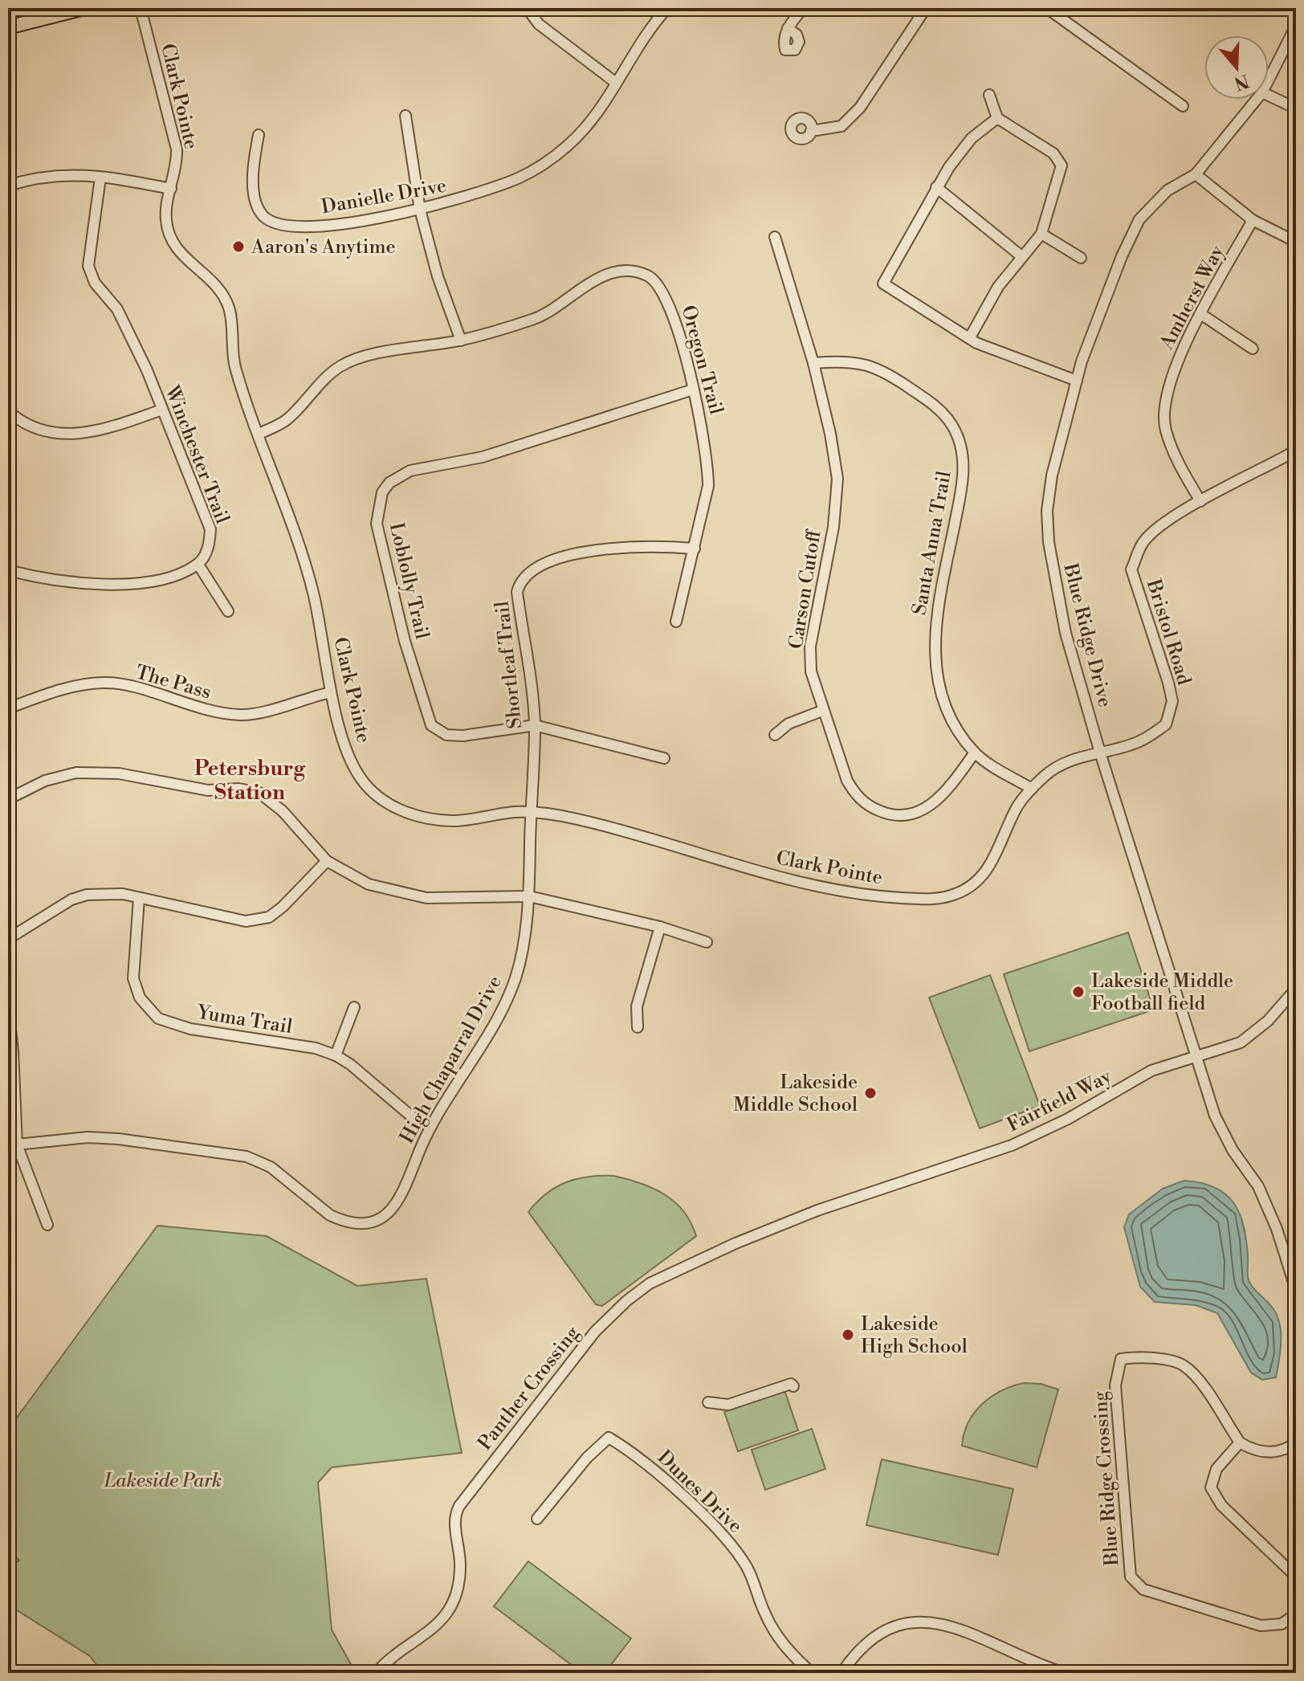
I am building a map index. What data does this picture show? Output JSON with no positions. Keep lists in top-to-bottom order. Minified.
{"streets":{"street":["Clark Pointe","Danielle Drive","Amherst Way","Oregon Trail","Winchester Trail","Santa Anna Trail","Loblolly Trail","Carson Cutoff","Bristol Road","Blue Ridge Drive","Shortleaf Trail","The Pass","Yuma Trail","High Chaparral Drive","Fairfield Way","Panther Crossing","Blue Ridge Crossing","Dunes Drive"]},"crossings":[["Clark Pointe","Oregon Trail"],["Clark Pointe","Santa Anna Trail"],["Clark Pointe","Bristol Road"],["Clark Pointe","Blue Ridge Drive"],["Clark Pointe","Shortleaf Trail"],["Clark Pointe","The Pass"],["Clark Pointe","High Chaparral Drive"],["Amherst Way","Bristol Road"],["Oregon Trail","Loblolly Trail"],["Oregon Trail","Shortleaf Trail"],["Santa Anna Trail","Carson Cutoff"],["Loblolly Trail","Shortleaf Trail"],["Bristol Road","Blue Ridge Drive"],["Blue Ridge Drive","Fairfield Way"],["Shortleaf Trail","High Chaparral Drive"],["Yuma Trail","High Chaparral Drive"],["Fairfield Way","Panther Crossing"]],"districts":["Petersburg Station"],"parks":["Lakeside Park"],"places":["Aaron's Anytime","Lakeside Middle Football field","Lakeside Middle School","Lakeside High School"],"north":"bottom"}
